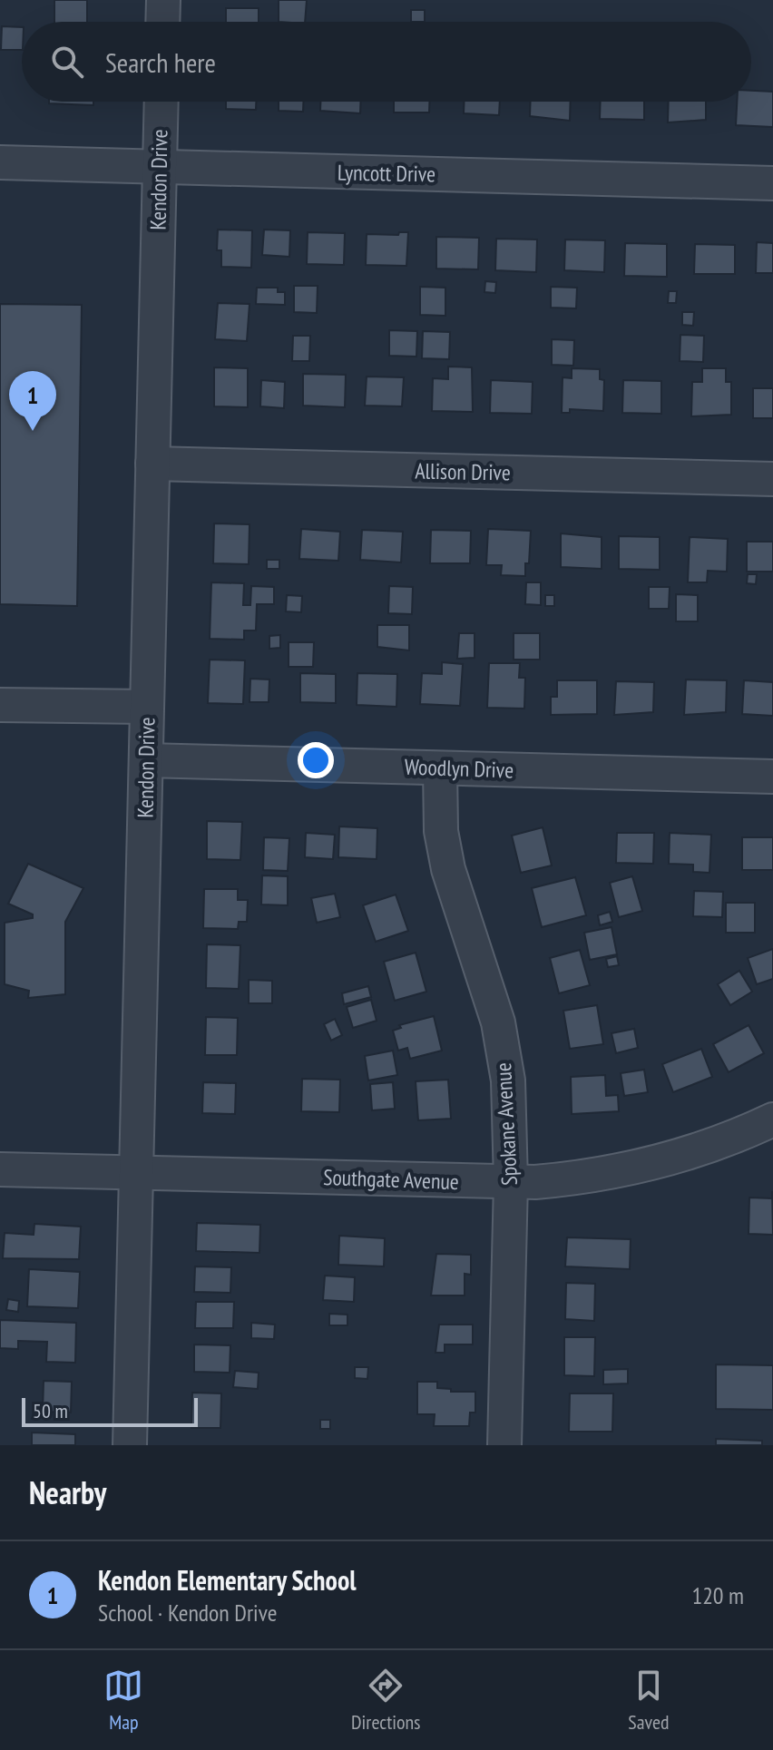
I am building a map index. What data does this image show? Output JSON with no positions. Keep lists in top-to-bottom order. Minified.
{"streets":{"street":["Lyncott Drive","Kendon Drive","Allison Drive","Woodlyn Drive","Spokane Avenue","Southgate Avenue"]},"crossings":[["Lyncott Drive","Kendon Drive"],["Kendon Drive","Allison Drive"],["Kendon Drive","Woodlyn Drive"],["Kendon Drive","Southgate Avenue"],["Woodlyn Drive","Spokane Avenue"],["Spokane Avenue","Southgate Avenue"]],"scale_bar":"50 m","page":{"search":"Search here","pins":"1","scale":"50 m","heading":"Nearby","list":[{"mark":"1","name":"Kendon Elementary School","note":"School · Kendon Drive","value":"120 m"}],"nav":["Map","Directions","Saved"]}}
